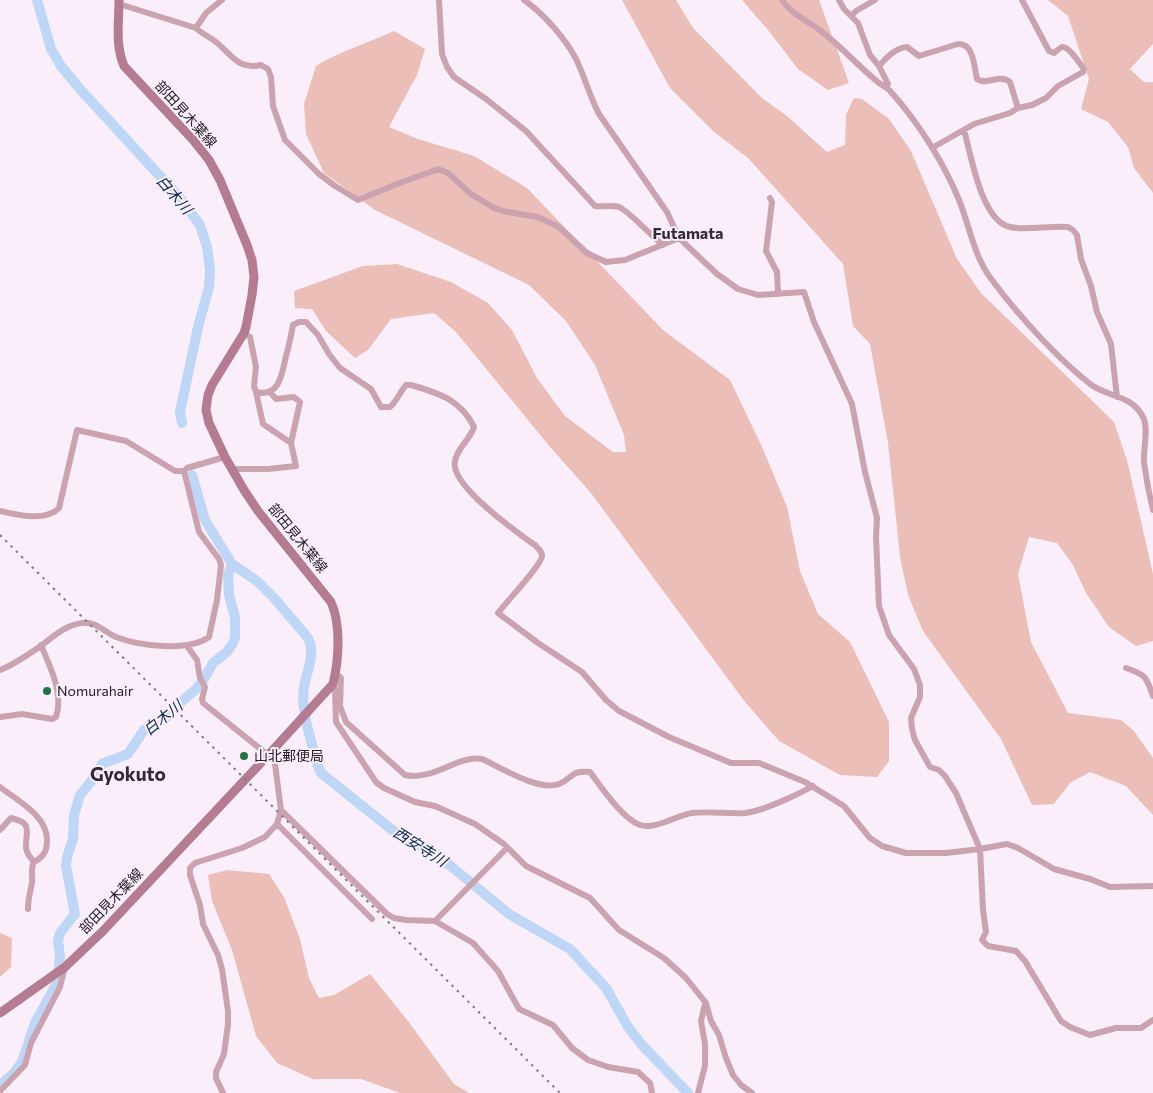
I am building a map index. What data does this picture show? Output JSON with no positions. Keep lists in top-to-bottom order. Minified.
{"streets":{"main road":["部田見木葉線"]},"districts":["Futamata","Gyokuto"],"water":["白木川","西安寺川"],"places":["Nomurahair","山北郵便局"]}
